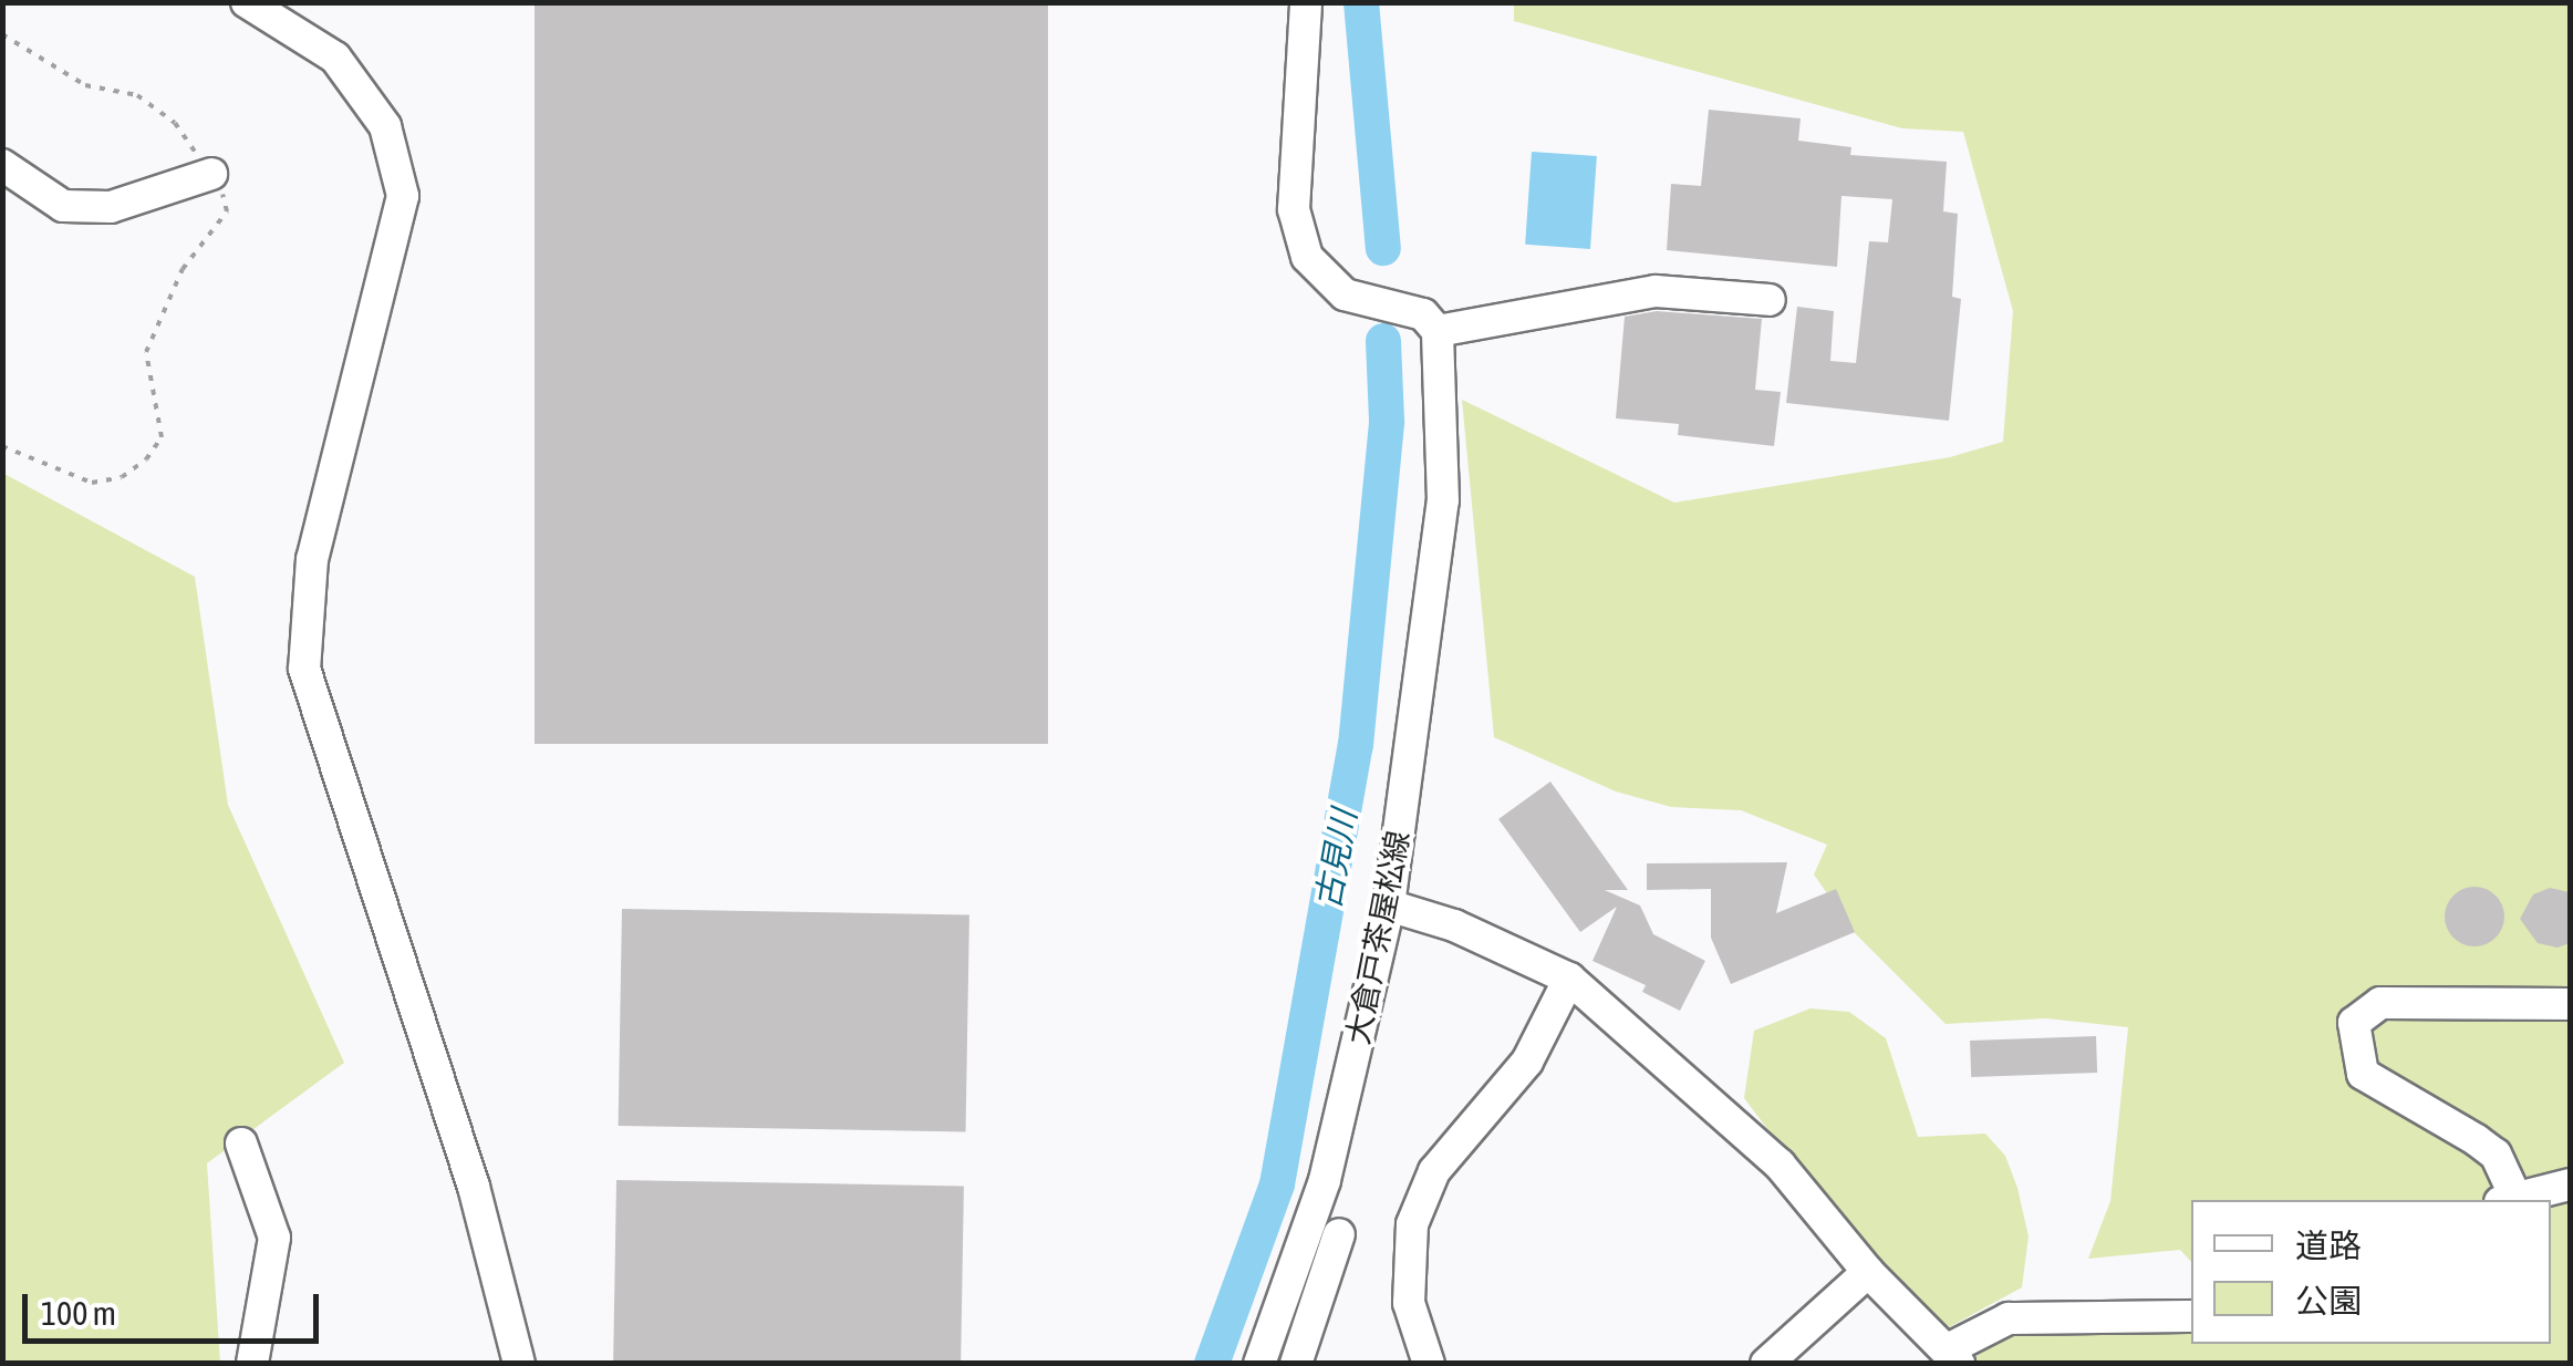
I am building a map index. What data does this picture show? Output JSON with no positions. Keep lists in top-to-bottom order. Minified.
{"streets":{"street":["大倉戸茶屋松線"]},"water":["古見川"],"legend":["道路","公園"],"scale_bar":"100 m"}
